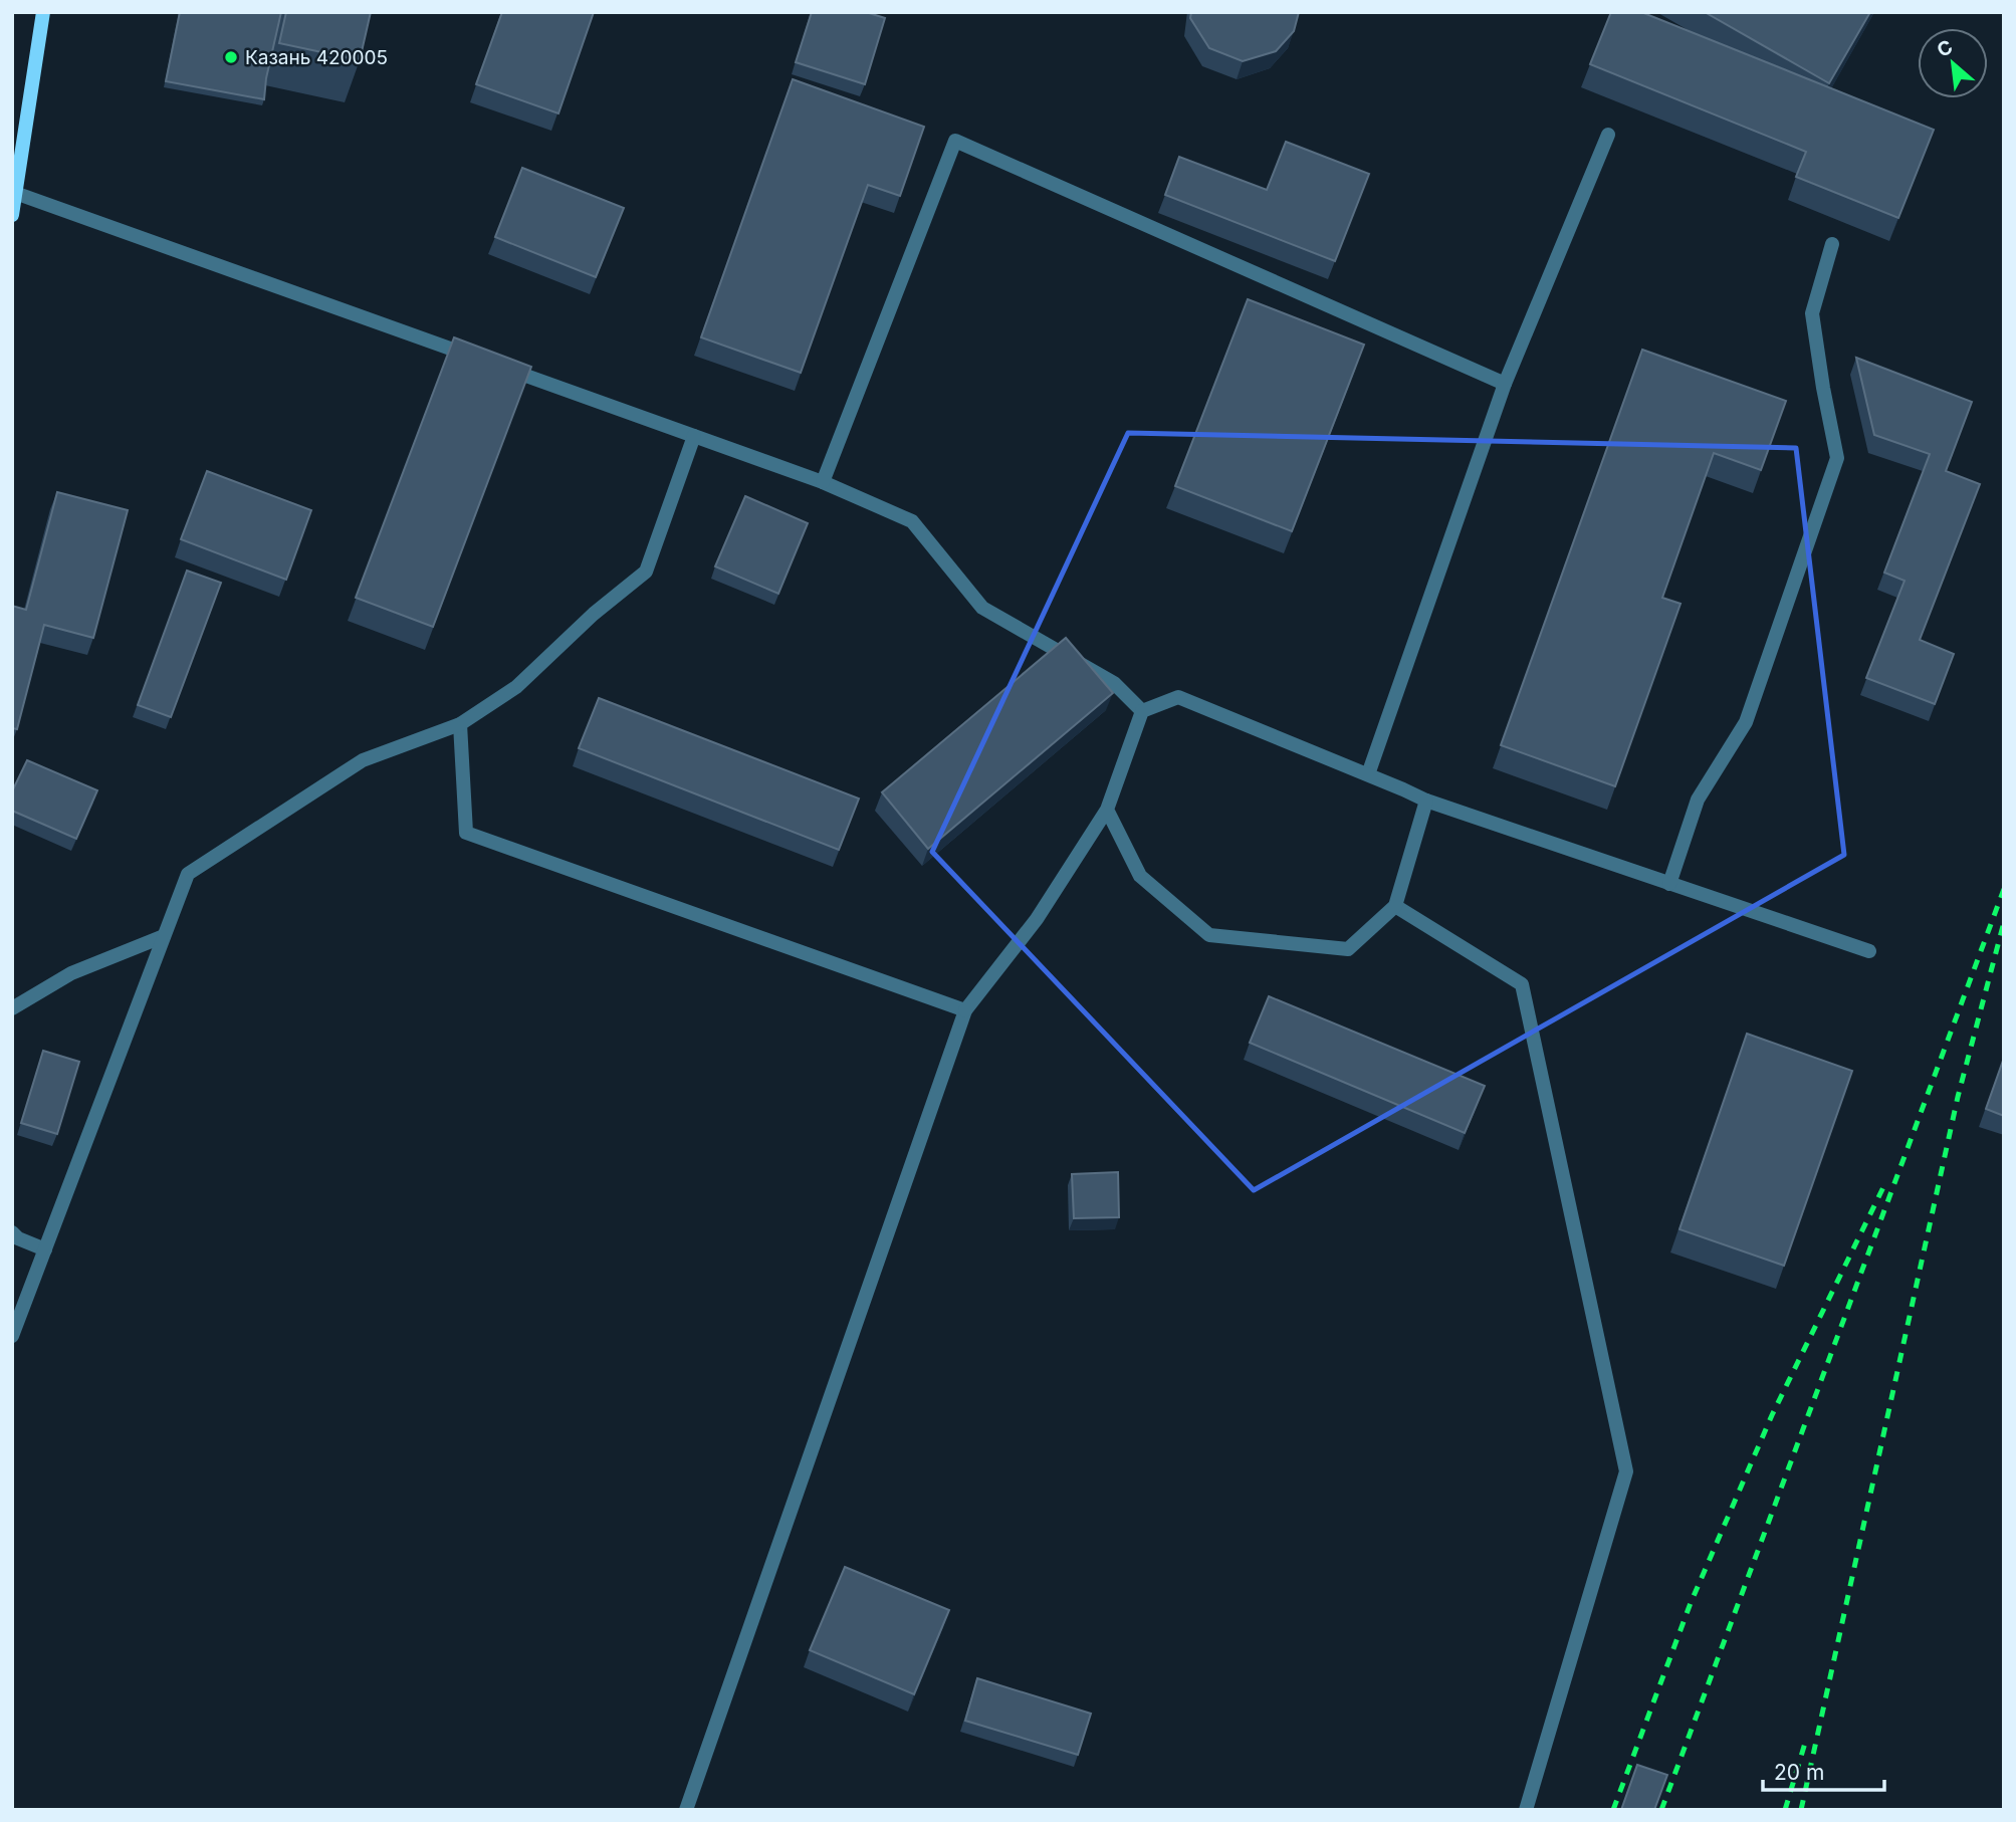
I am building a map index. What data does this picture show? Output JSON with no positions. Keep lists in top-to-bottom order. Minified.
{"places":["Казань 420005"],"scale_bar":"20 m","north":"top left"}
